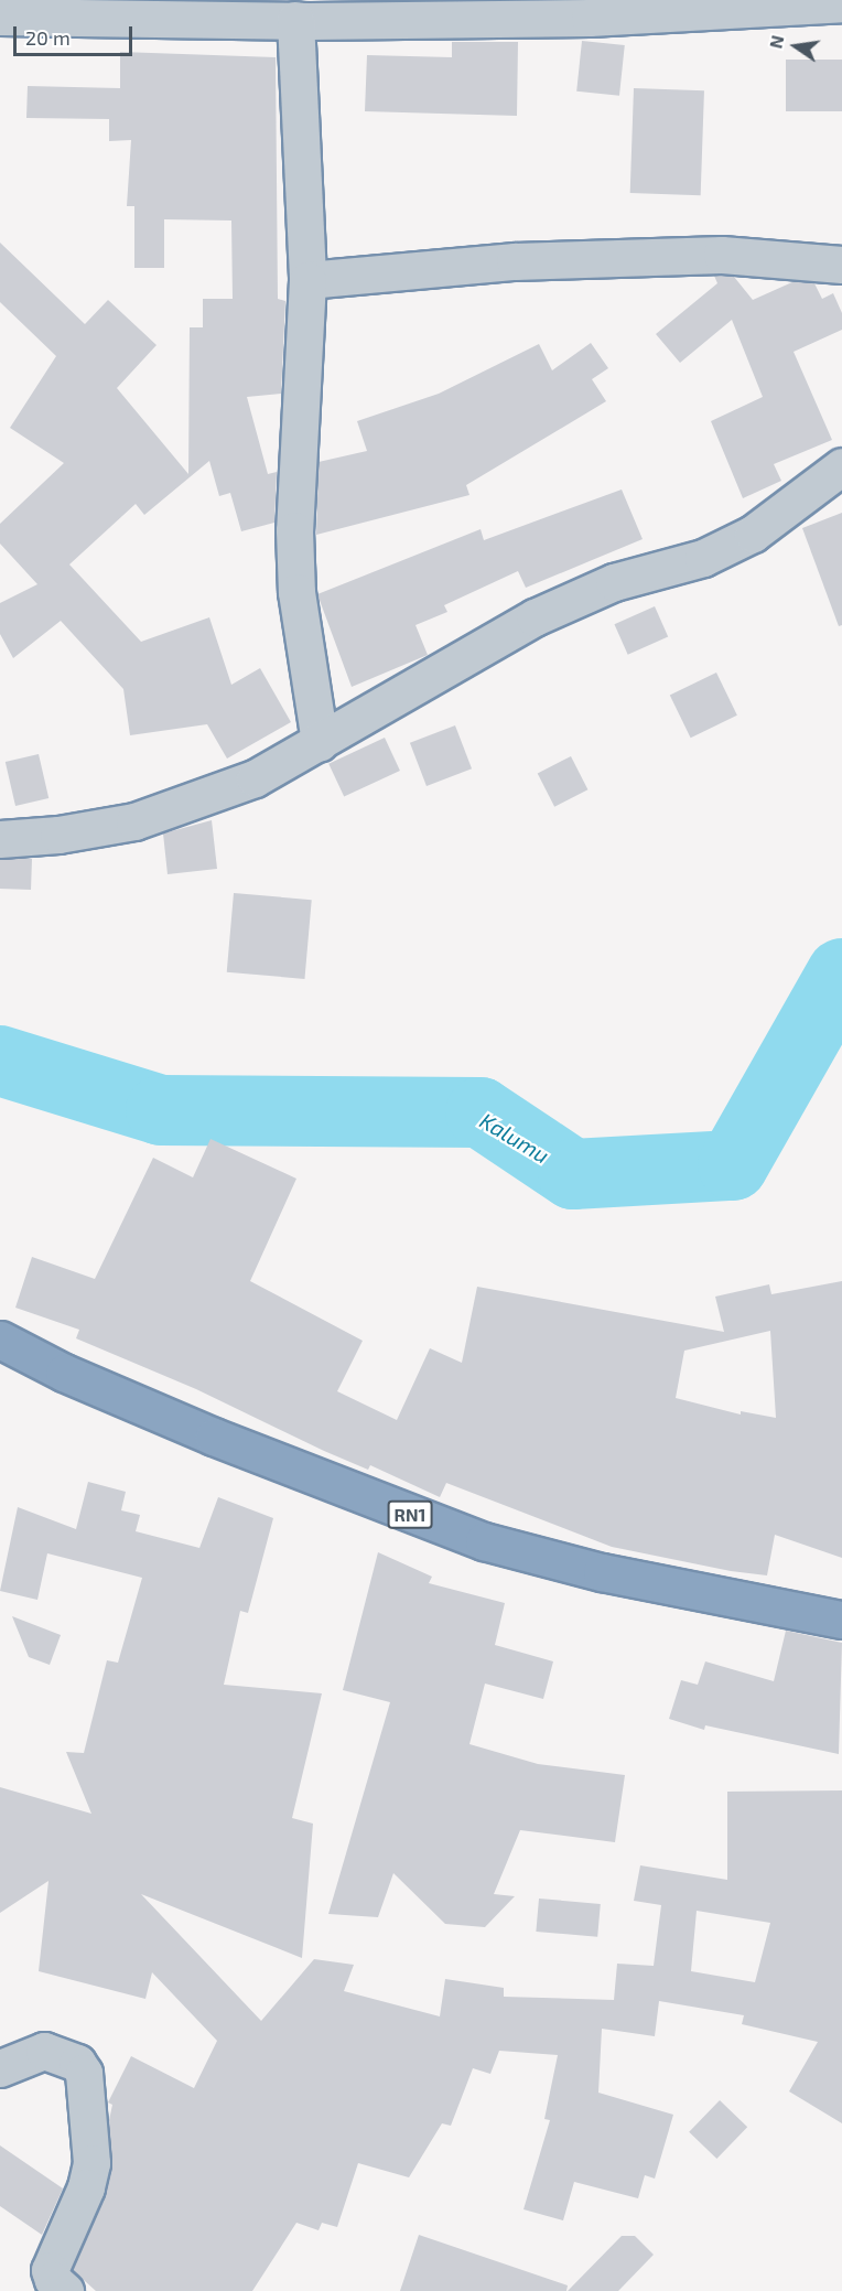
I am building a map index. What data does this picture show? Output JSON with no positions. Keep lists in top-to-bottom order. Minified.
{"streets":{"highway":["RN1"]},"water":["Kalumu"],"scale_bar":"20 m","north":"left"}
